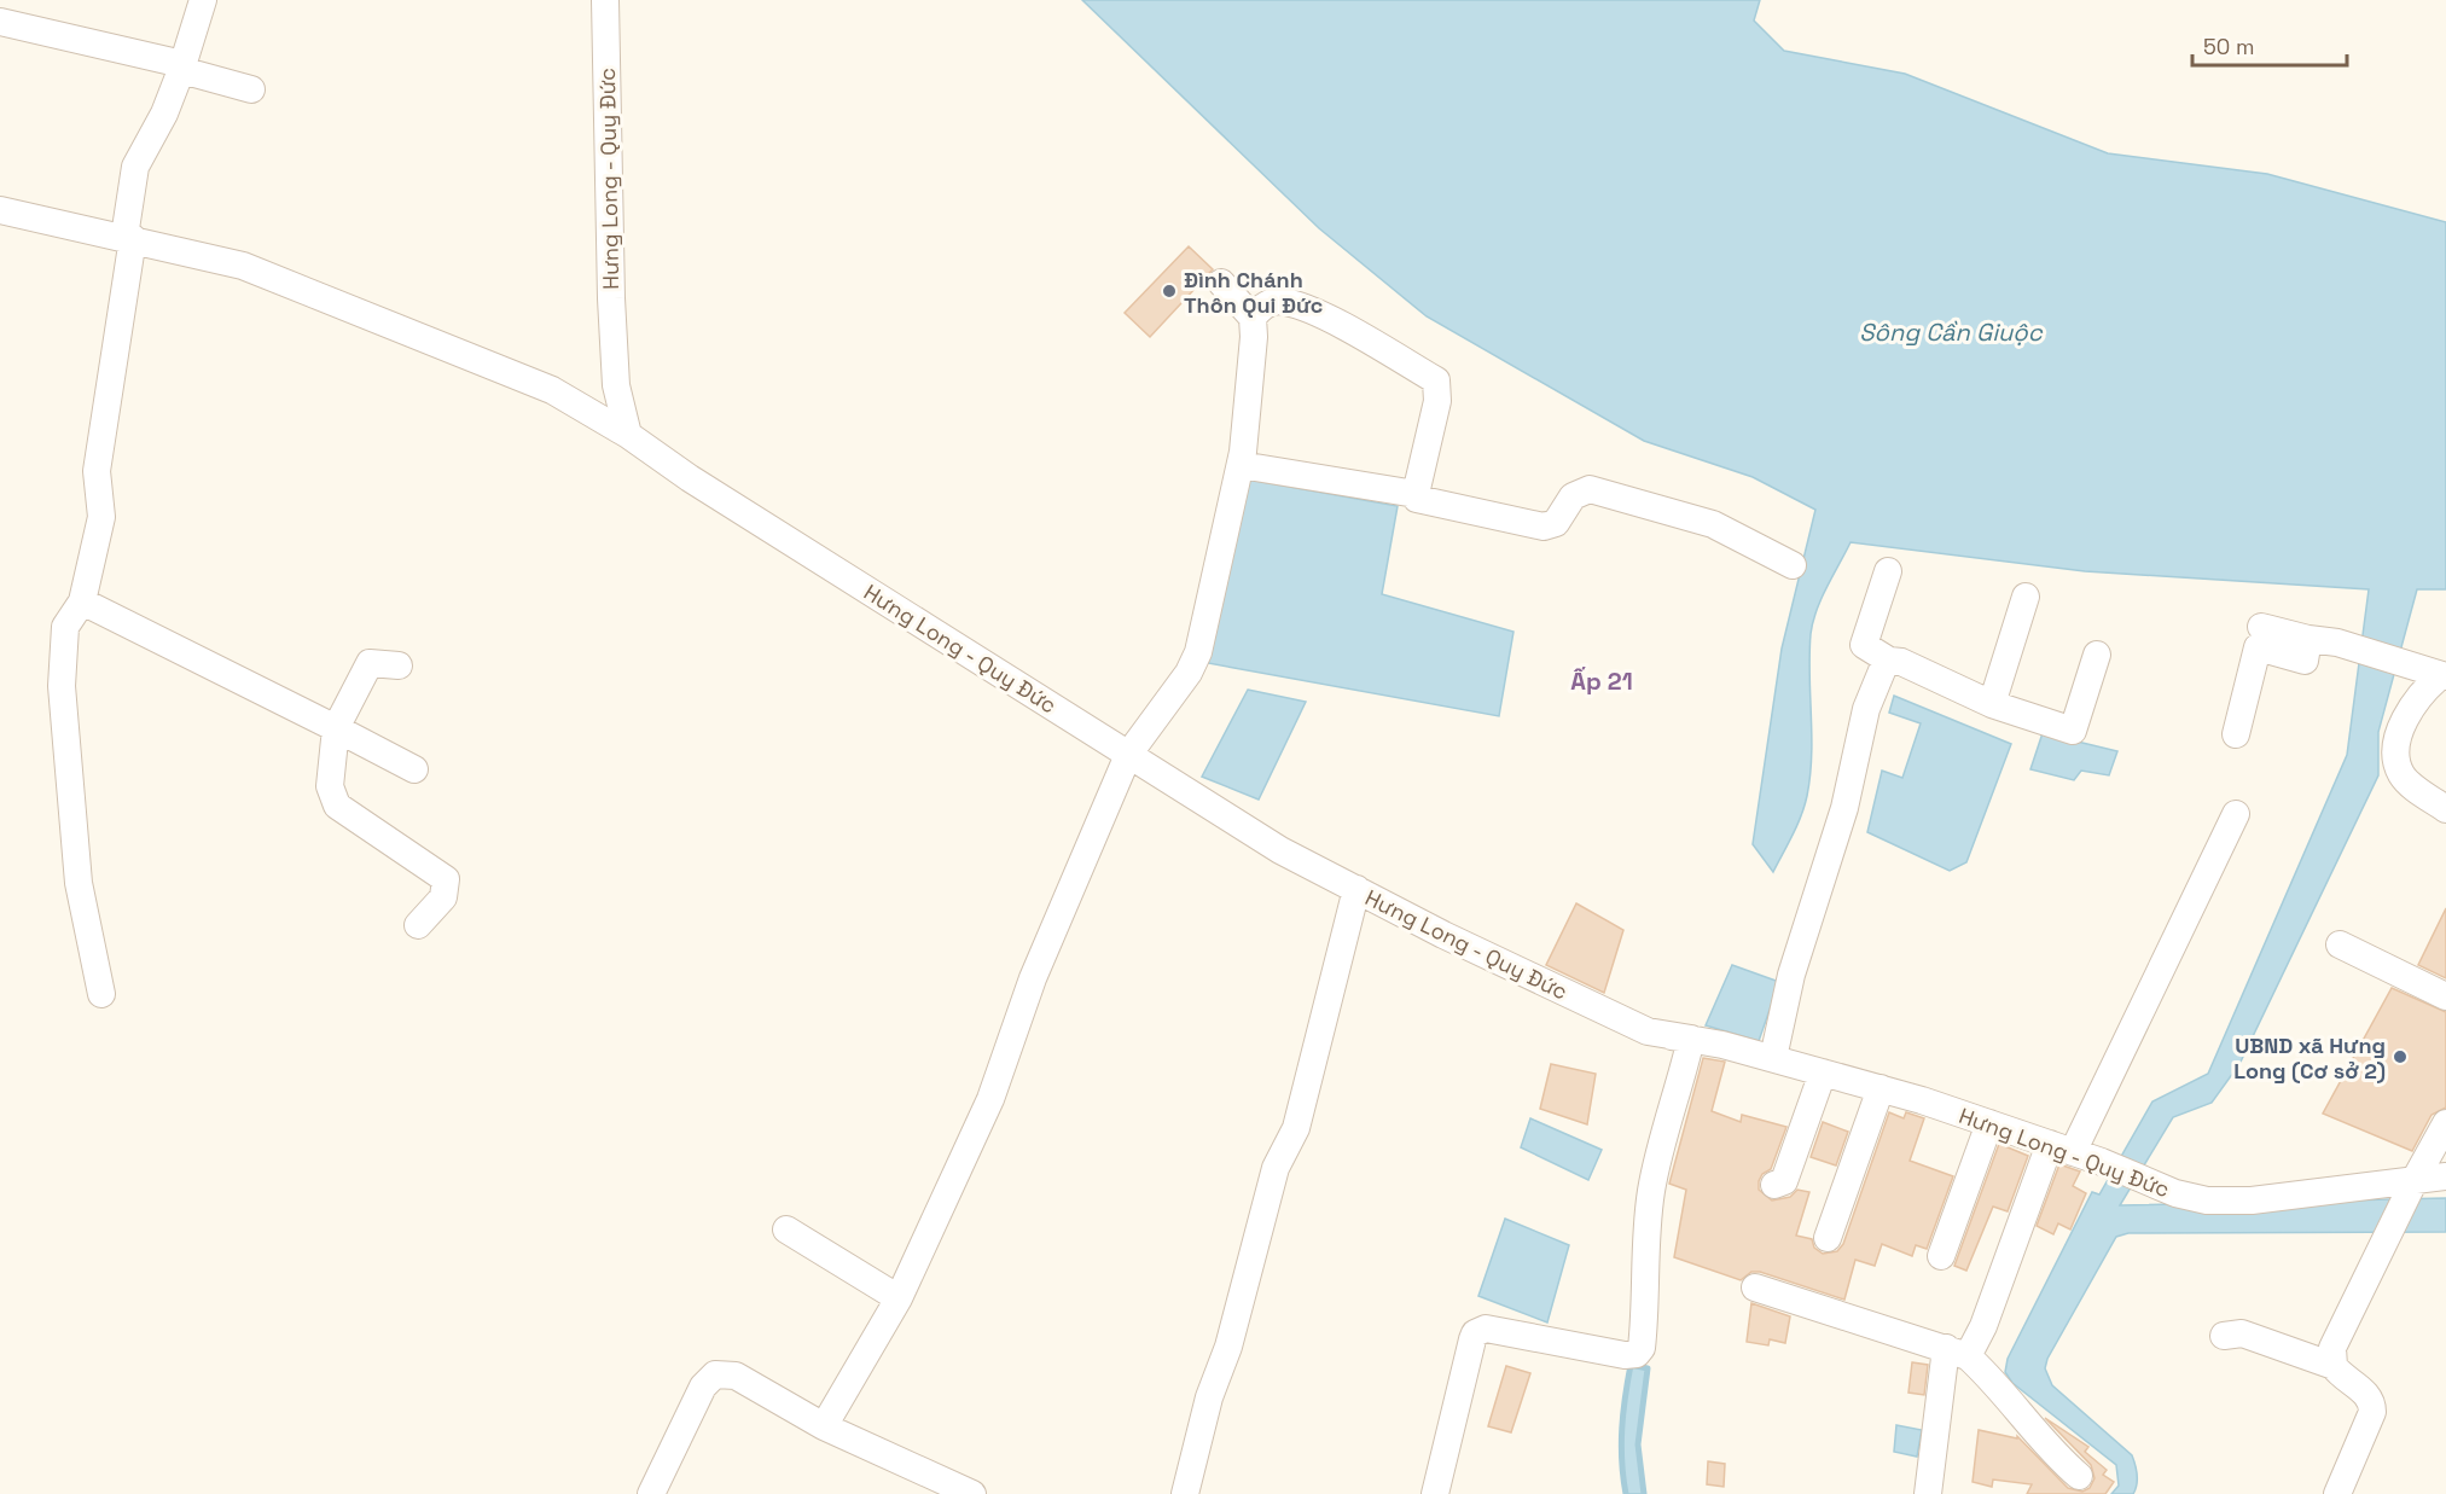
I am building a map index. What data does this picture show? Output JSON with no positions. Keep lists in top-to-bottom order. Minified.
{"streets":{"street":["Hưng Long - Quy Đức"]},"districts":["Ấp 21"],"water":["Sông Cần Giuộc"],"places":["Đình Chánh Thôn Qui Đức","UBND xã Hưng Long (Cơ sở 2)"],"scale_bar":"50 m"}
